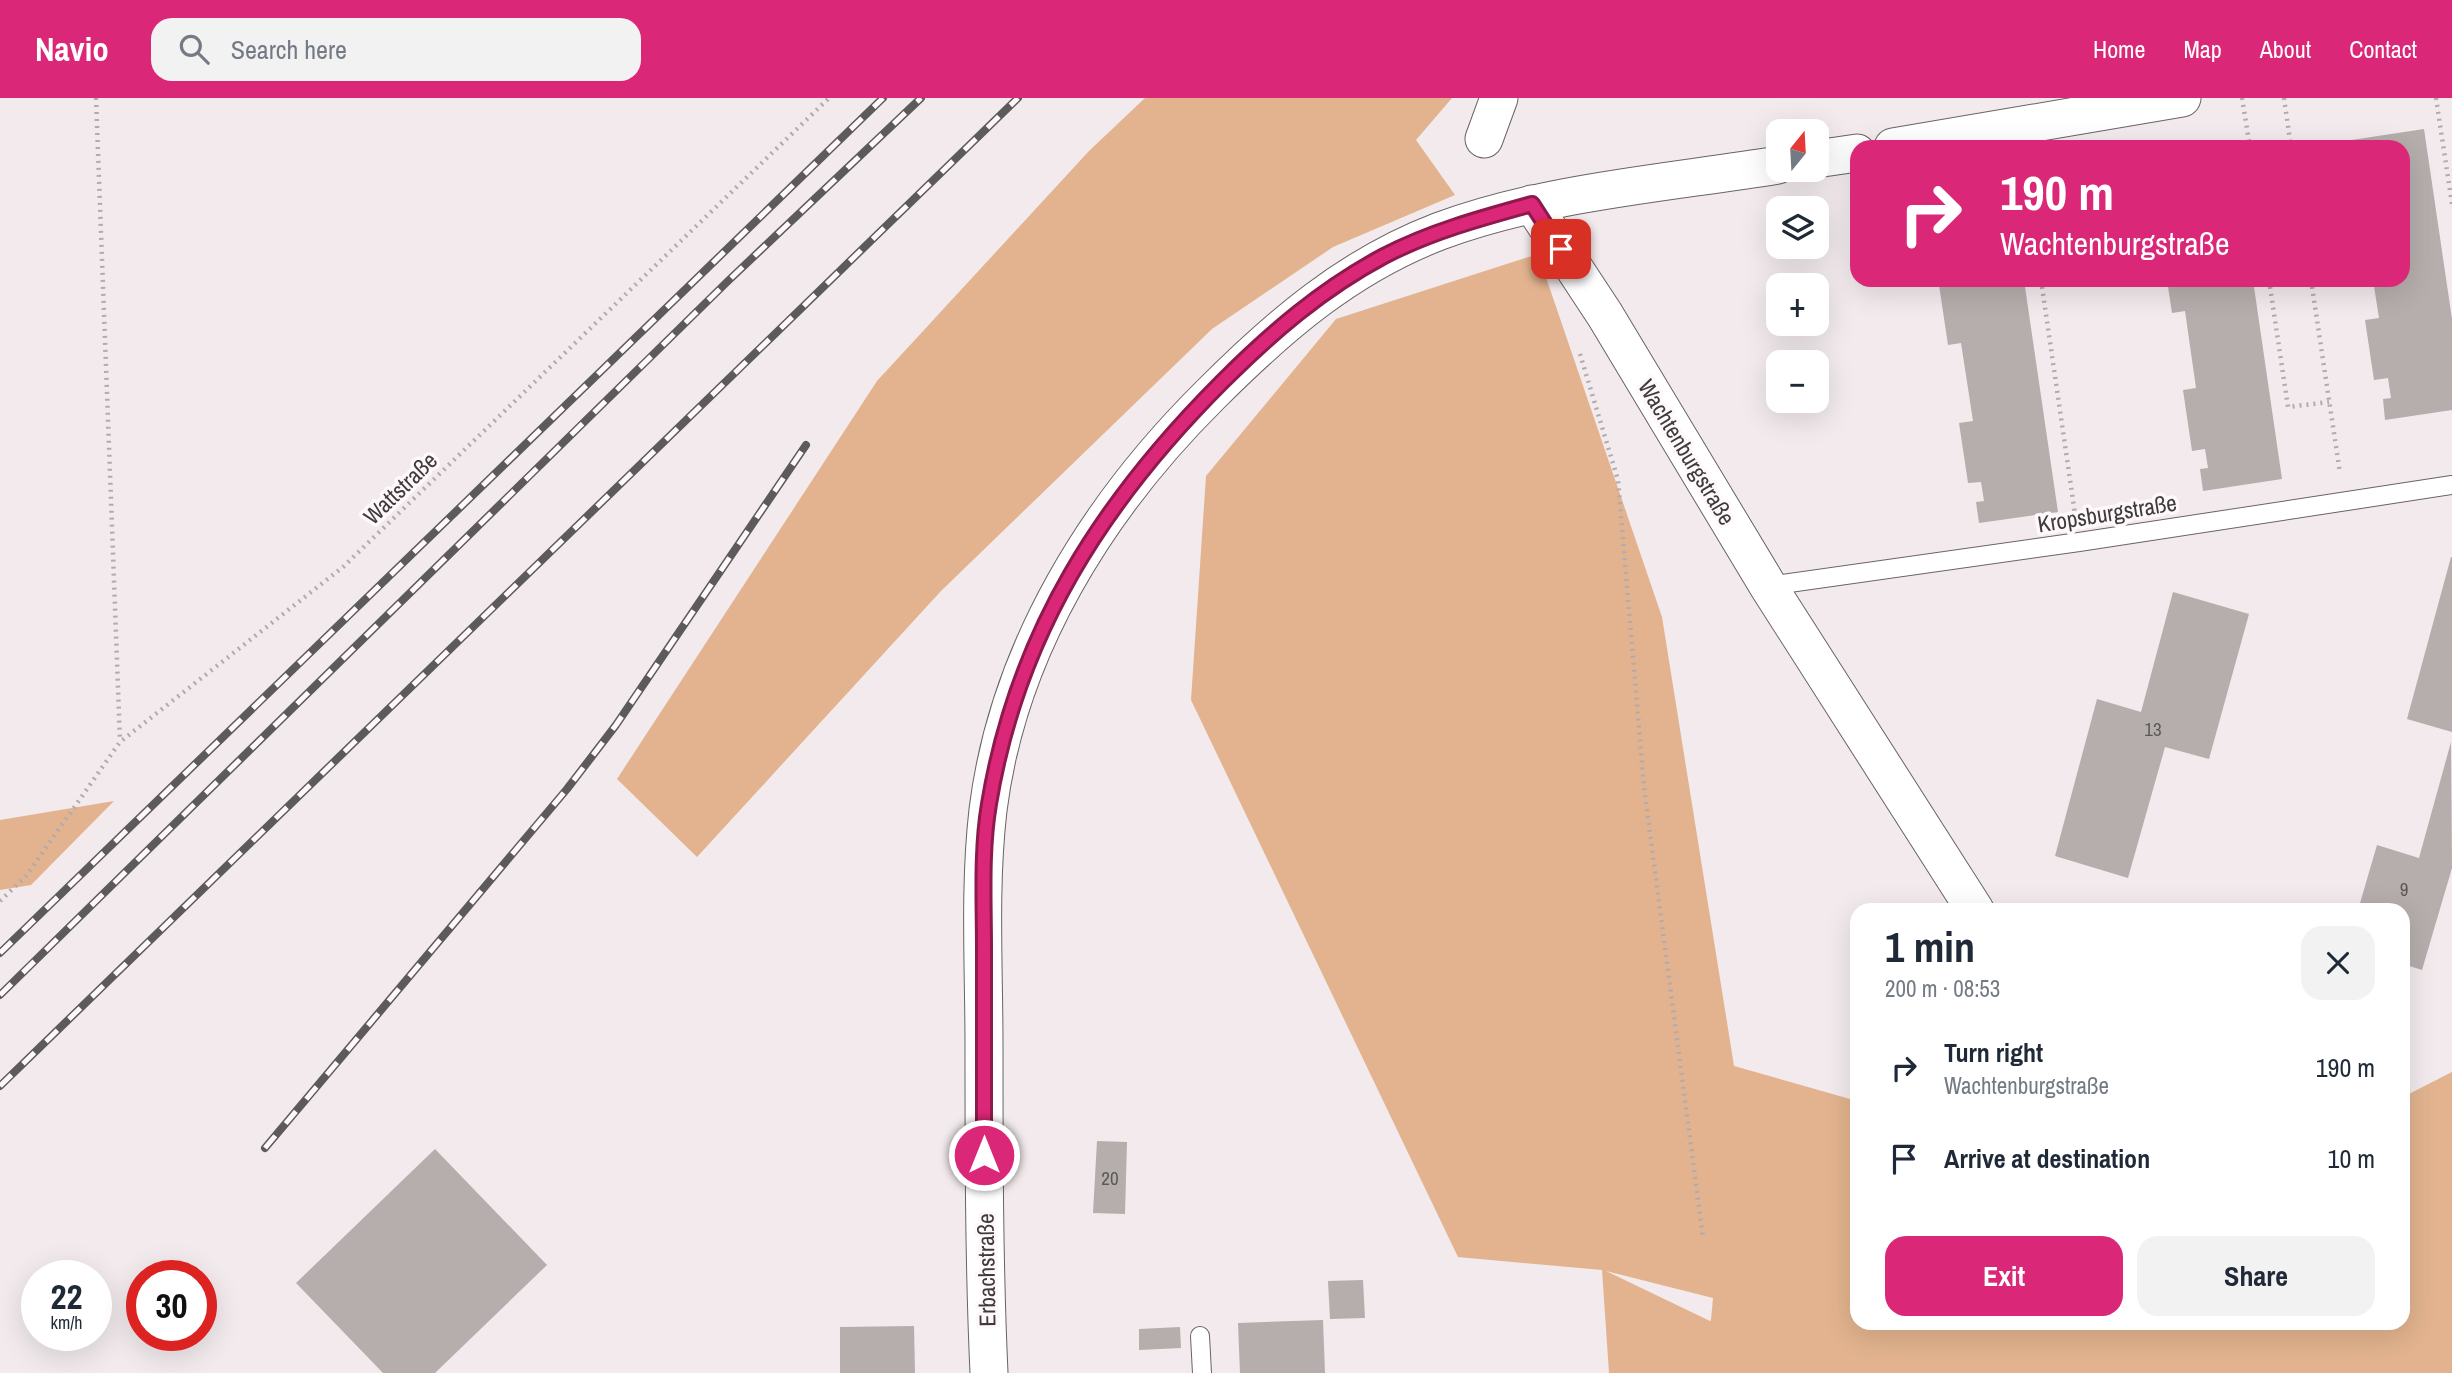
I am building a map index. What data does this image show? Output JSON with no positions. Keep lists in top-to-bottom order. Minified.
{"streets":{"street":["Wachtenburgstraße","Erbachstraße"],"lane":["Kropsburgstraße"],"path":["Wattstraße"]},"crossings":[["Wachtenburgstraße","Kropsburgstraße"],["Wachtenburgstraße","Erbachstraße"]],"house_numbers":["13","9","20"],"north":"top","page":{"header":"Navio","search":"Search here","nav":["Home","Map","About","Contact"],"map_buttons":["+","−"],"turn":["190 m","Wachtenburgstraße"],"heading":["1 min","200 m · 08:53"],"list":[{"name":"Turn right","note":"Wachtenburgstraße","value":"190 m"},{"name":"Arrive at destination","value":"10 m"}],"buttons":["Exit","Share"],"speed":"22 km/h","limit":"30"}}
